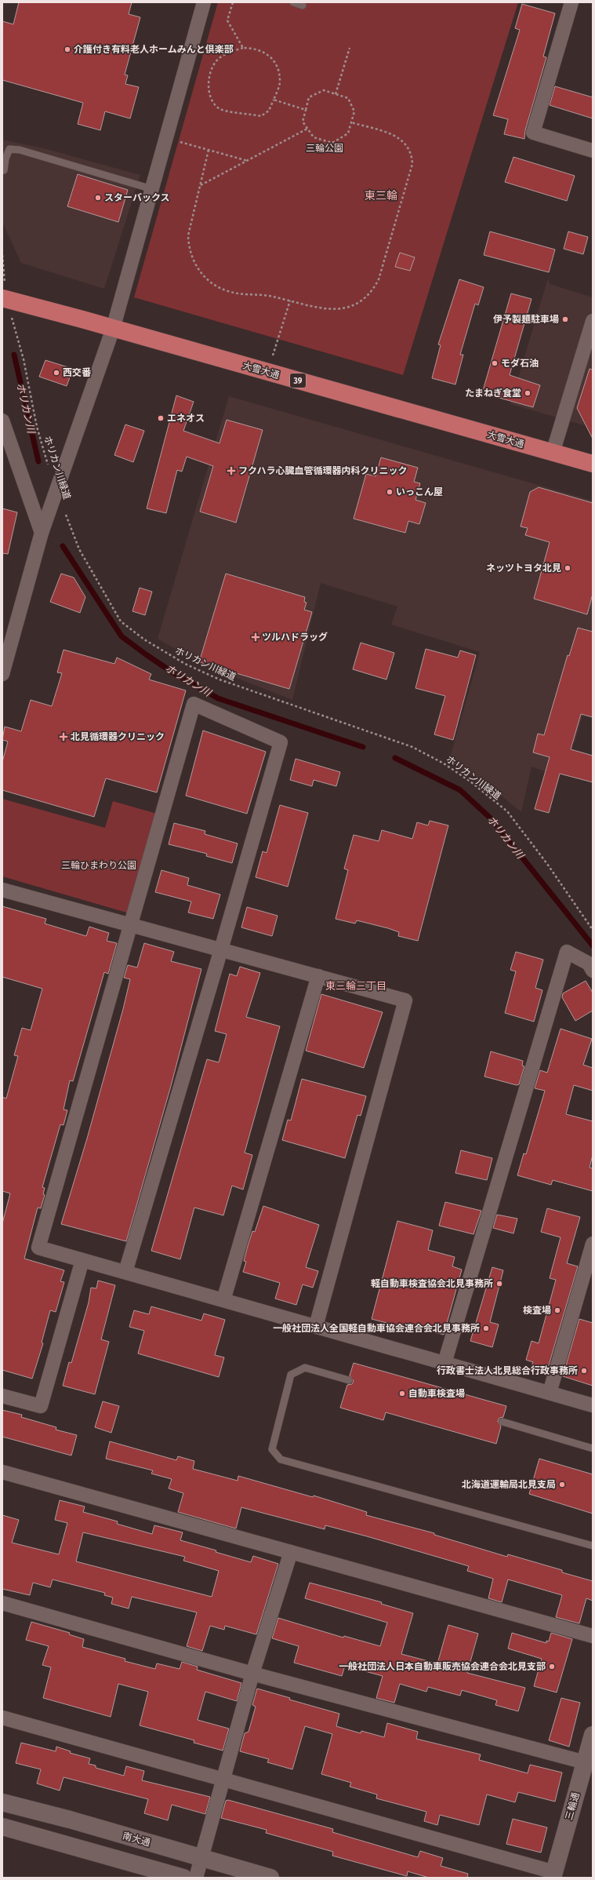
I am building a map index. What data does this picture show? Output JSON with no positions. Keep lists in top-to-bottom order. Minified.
{"streets":{"highway":["大雪大通","39"],"street":["三輪通","南大通"],"path":["ホリカン川緑道"]},"crossings":[["大雪大通","ホリカン川緑道"]],"districts":["東三輪","東三輪三丁目"],"water":["ホリカン川"],"parks":["三輪公園","三輪ひまわり公園"],"places":{"other":["介護付き有料老人ホームみんと倶楽部","スターバックス","伊予製麺駐車場","モダ石油","西交番","たまねぎ食堂","エネオス","いっこん屋","ネッツトヨタ北見","軽自動車検査協会北見事務所","検査場","一般社団法人全国軽自動車協会連合会北見事務所","行政書士法人北見総合行政事務所","自動車検査場","北海道運輸局北見支局","一般社団法人日本自動車販売協会連合会北見支部"],"health":["フクハラ心臓血管循環器内科クリニック","ツルハドラッグ","北見循環器クリニック"]}}
